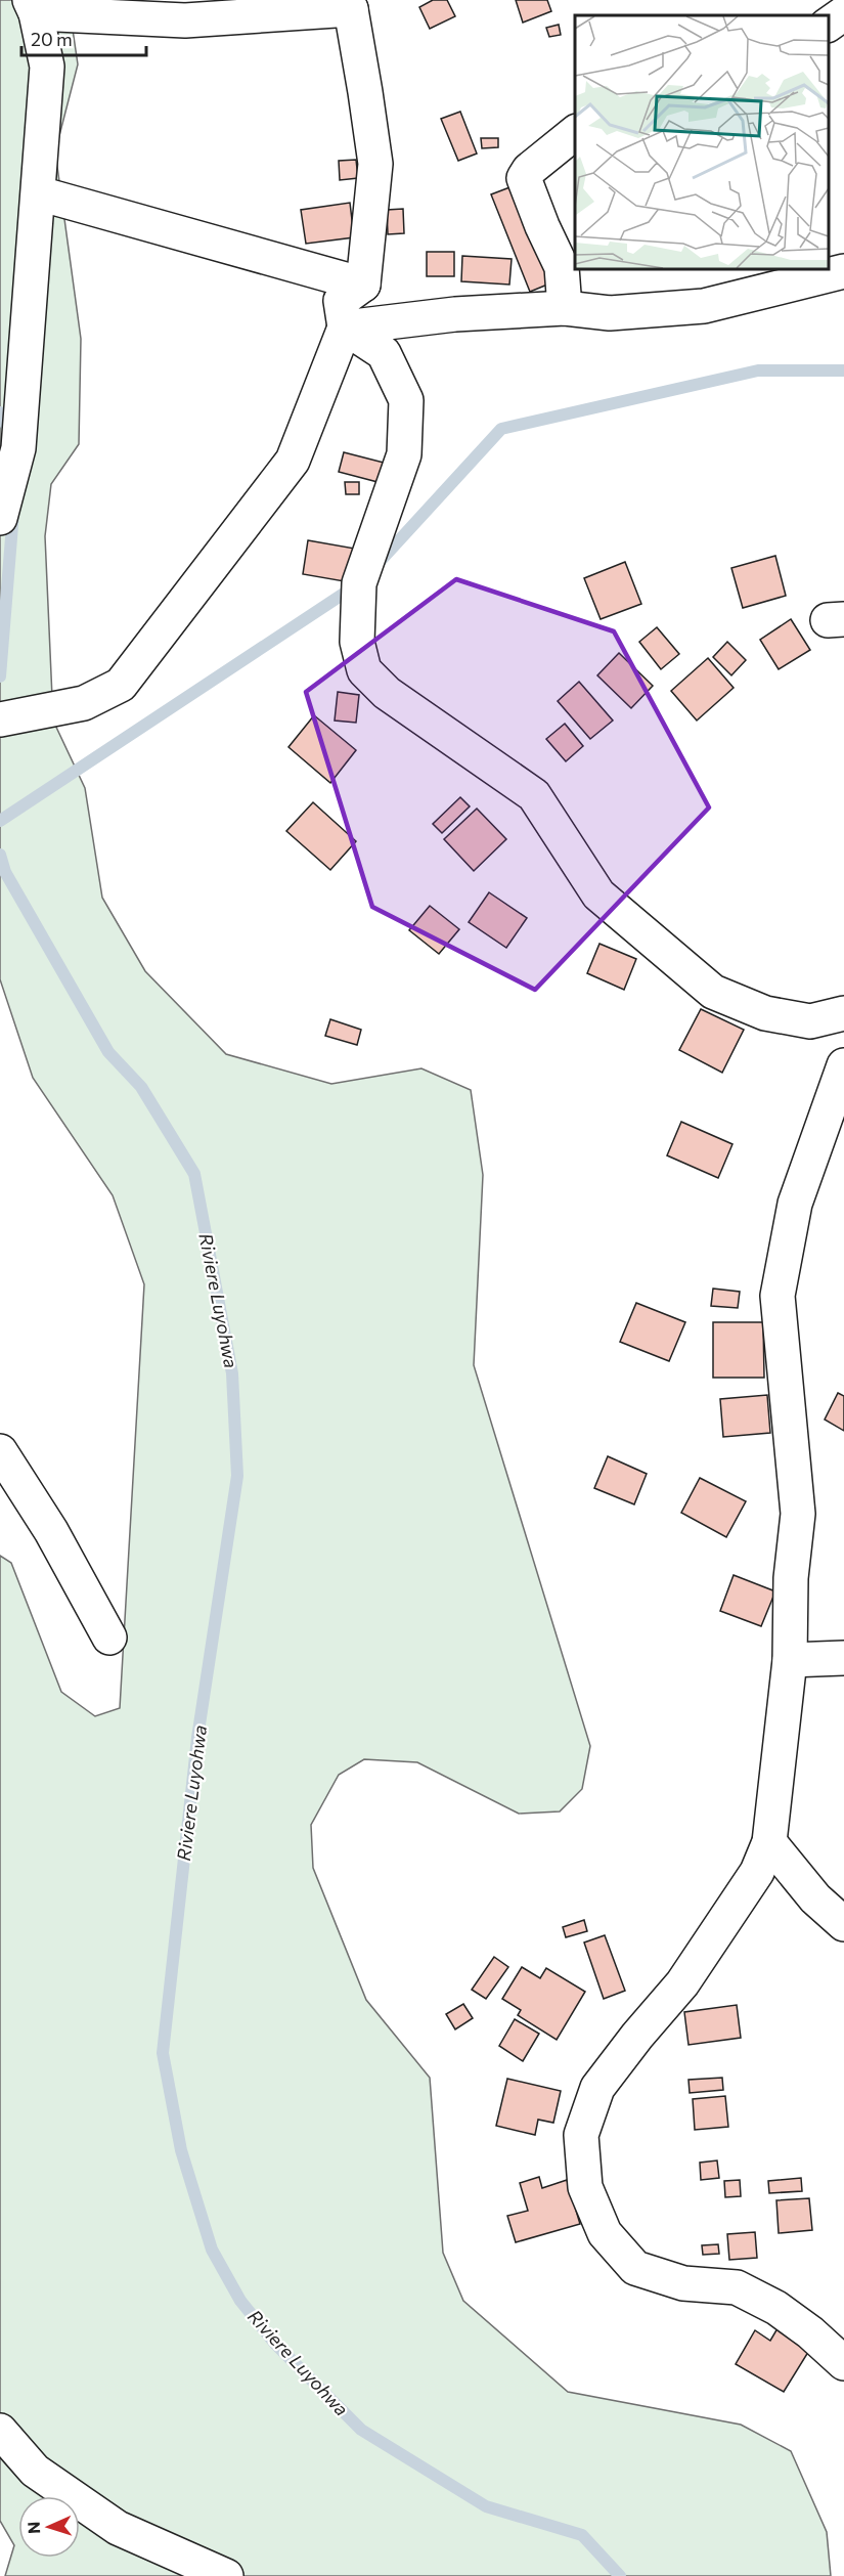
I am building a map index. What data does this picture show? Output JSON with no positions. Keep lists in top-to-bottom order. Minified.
{"water":["Riviere Luyohwa"],"scale_bar":"20 m","north":"left"}
